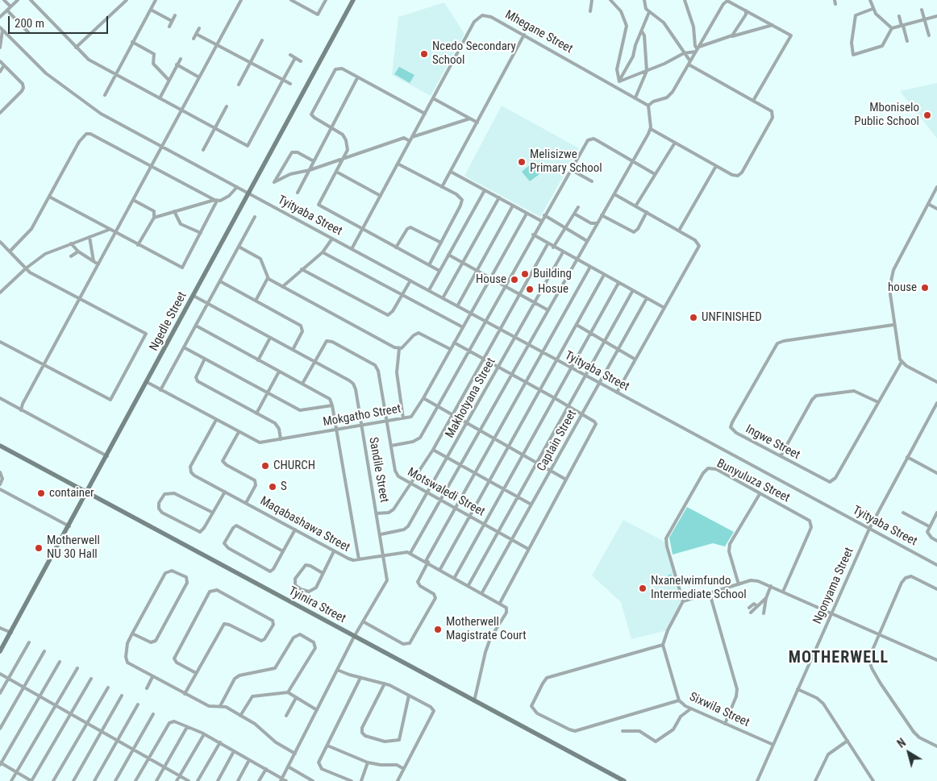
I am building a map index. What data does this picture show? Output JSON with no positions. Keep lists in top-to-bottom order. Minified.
{"streets":{"street":["Mhegane Street","Tyityaba Street","Ngedle Street","Makhotyana Street","Mokgatho Street","Captain Street","Ingwe Street","Sandile Street","Bunyuluza Street","Motswaledi Street","Maqabashawa Street","Ngonyama Street","Tyinira Street","Sixwila Street"]},"crossings":[["Mhegane Street","Tyityaba Street"],["Tyityaba Street","Ngedle Street"],["Tyityaba Street","Makhotyana Street"],["Tyityaba Street","Mokgatho Street"],["Tyityaba Street","Captain Street"],["Tyityaba Street","Ngonyama Street"],["Ngedle Street","Mokgatho Street"],["Ngedle Street","Sandile Street"],["Ngedle Street","Tyinira Street"],["Makhotyana Street","Sandile Street"],["Makhotyana Street","Motswaledi Street"],["Mokgatho Street","Sandile Street"],["Mokgatho Street","Motswaledi Street"],["Mokgatho Street","Maqabashawa Street"],["Captain Street","Motswaledi Street"],["Sandile Street","Motswaledi Street"],["Sandile Street","Maqabashawa Street"],["Sandile Street","Tyinira Street"],["Ngonyama Street","Sixwila Street"]],"districts":["MOTHERWELL"],"places":["Ncedo Secondary School","Mboniselo Public School","Melisizwe Primary School","Building","House","house","Hosue","UNFINISHED","CHURCH","S","container","Motherwell NU 30 Hall","Nxanelwimfundo Intermediate School","Motherwell Magistrate Court"],"scale_bar":"200 m","north":"top left"}
